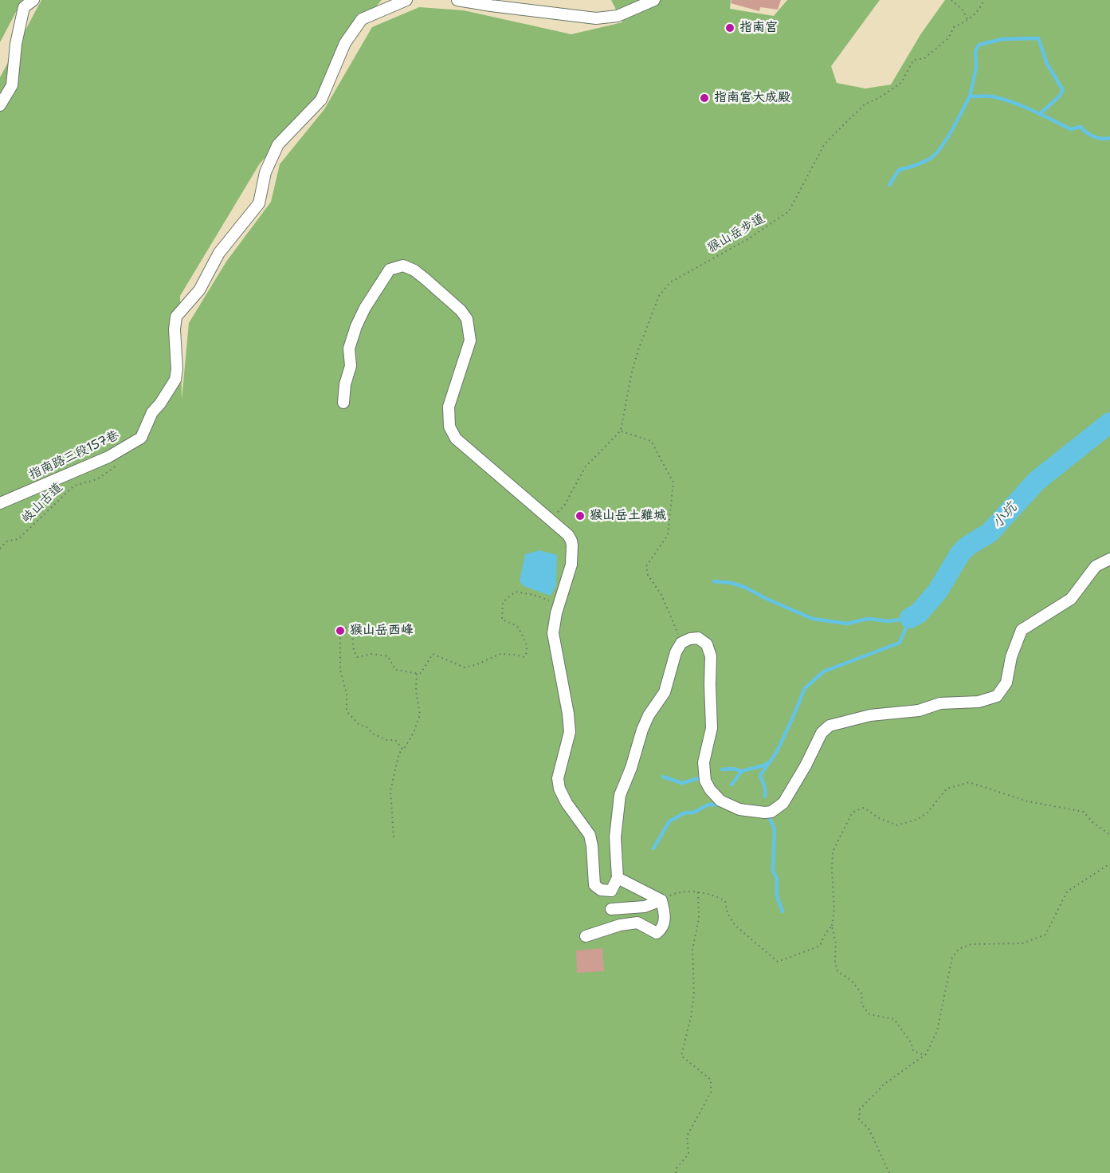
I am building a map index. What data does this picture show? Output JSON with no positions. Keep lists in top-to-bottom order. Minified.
{"streets":{"street":["指南路三段157巷"],"path":["猴山岳步道","岐山古道"]},"water":["小坑"],"places":["指南宮","指南宮大成殿","猴山岳土雞城","猴山岳西峰"]}
